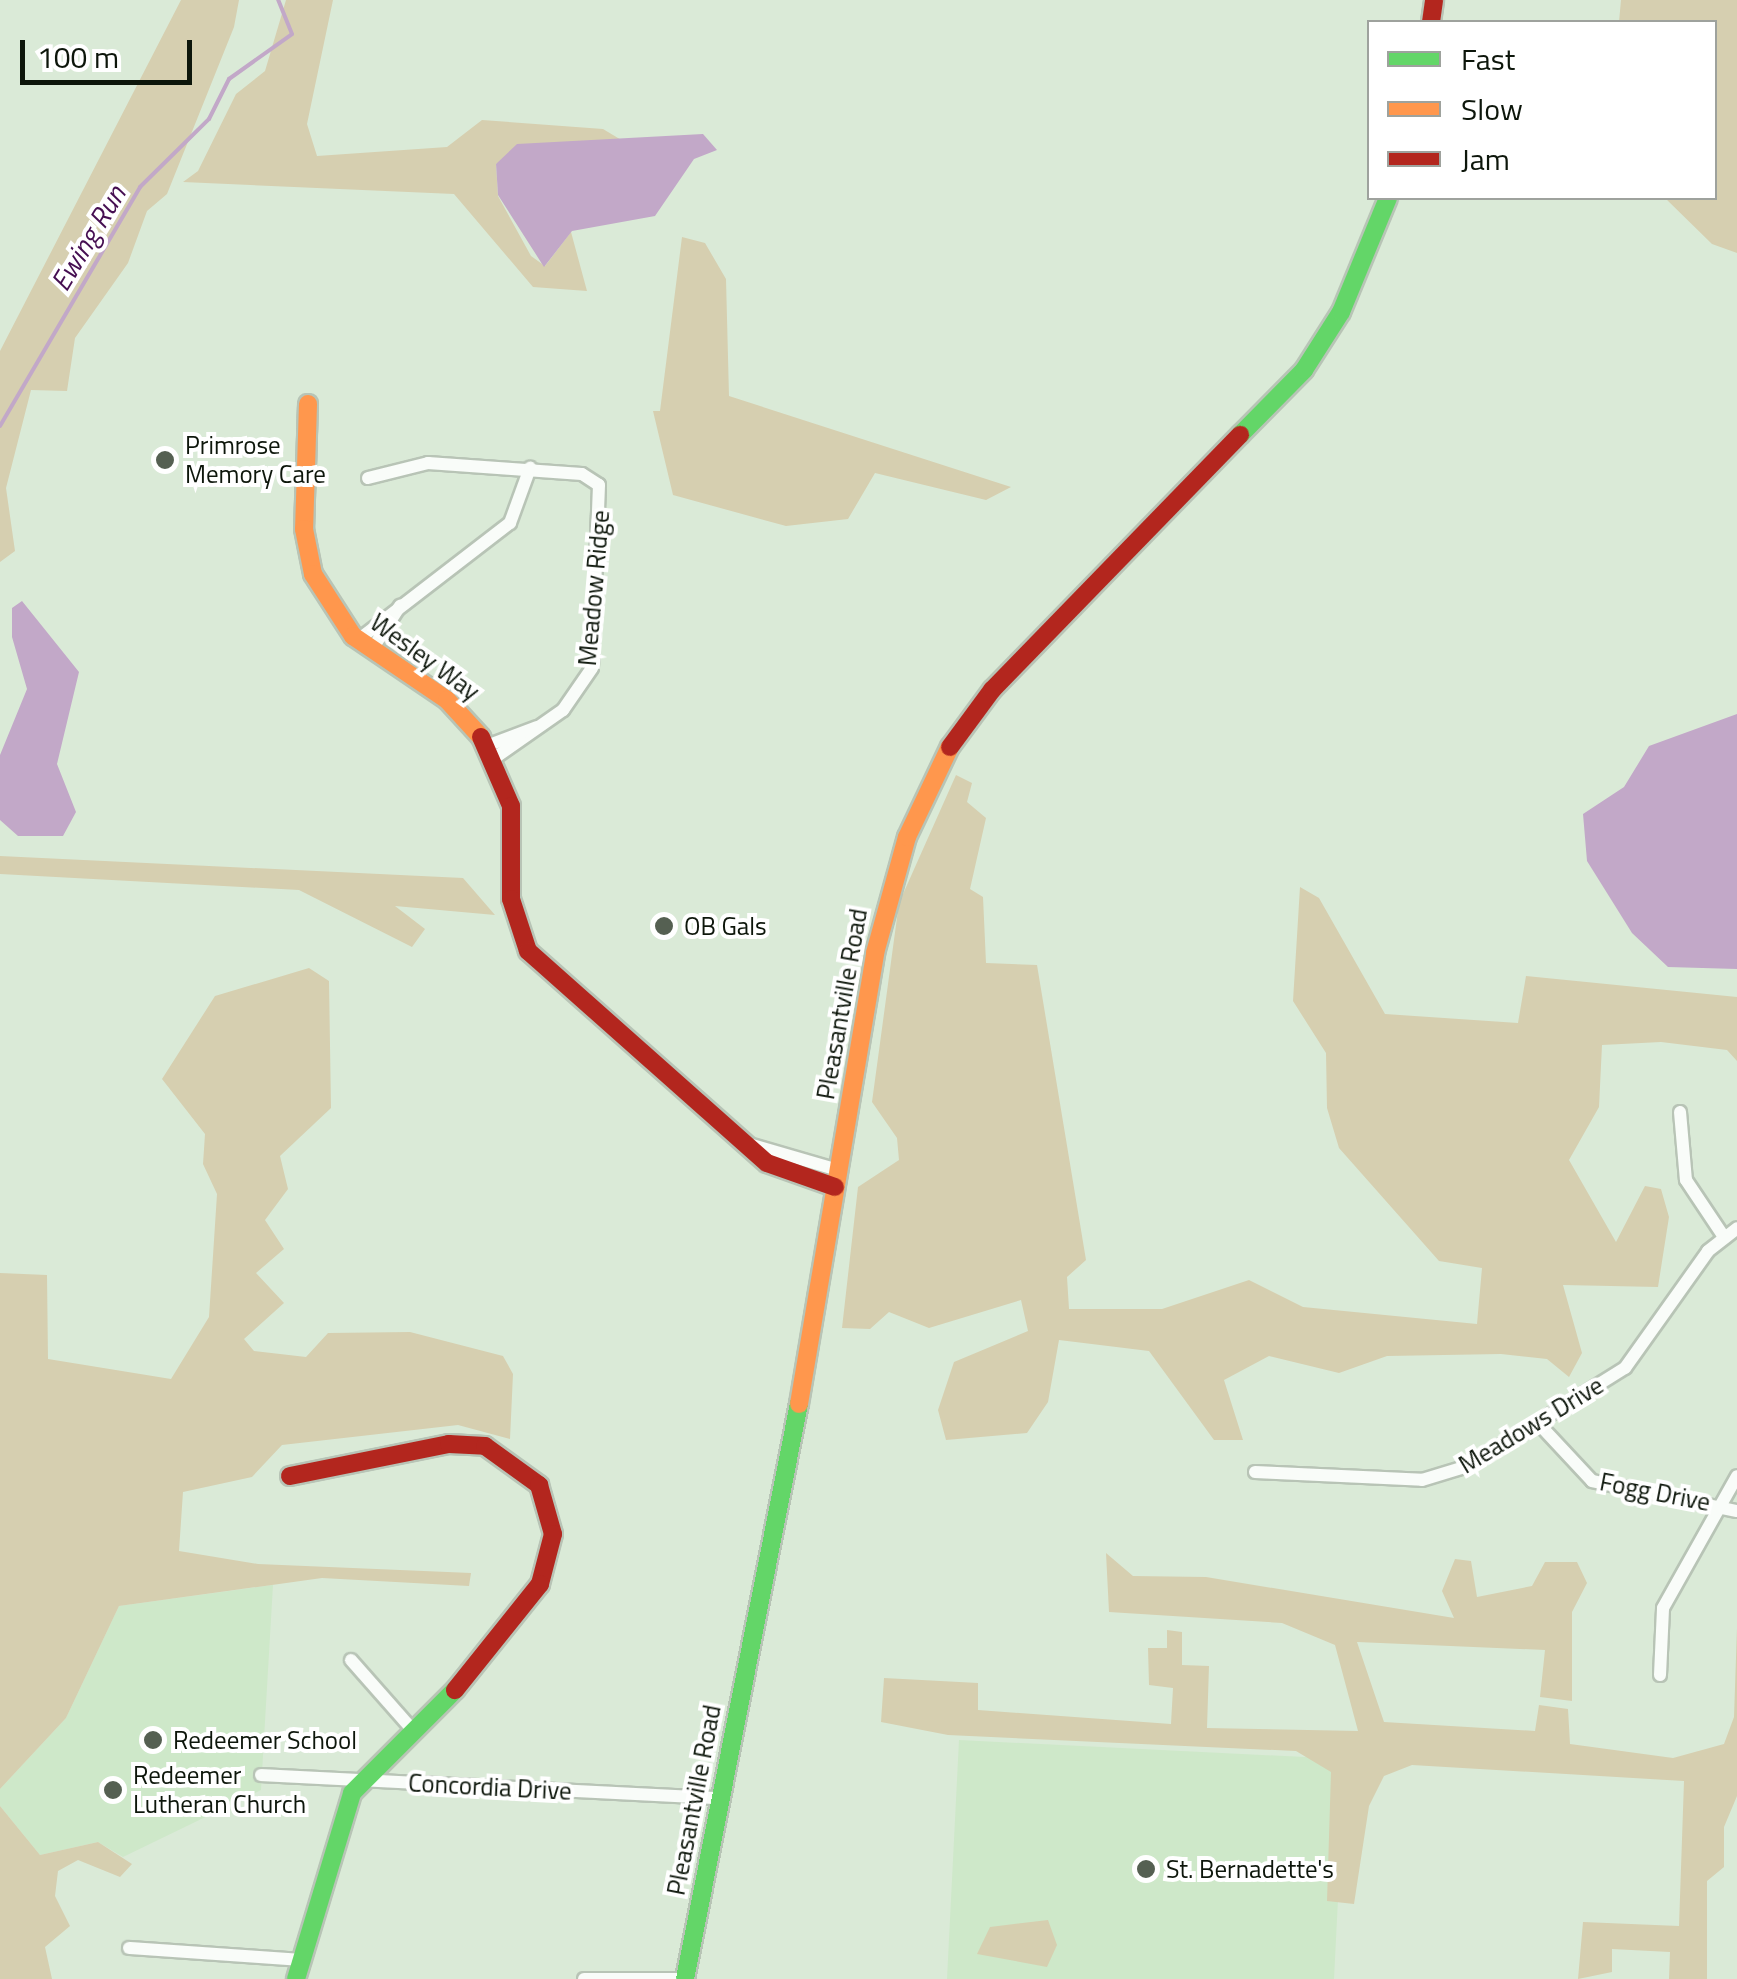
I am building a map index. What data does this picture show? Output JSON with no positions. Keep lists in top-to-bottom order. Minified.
{"streets":{"main road":["Wesley Way","Pleasantville Road"],"street":["Meadow Ridge","Meadows Drive","Fogg Drive","Concordia Drive"]},"crossings":[["Meadow Ridge","Wesley Way"],["Wesley Way","Pleasantville Road"],["Pleasantville Road","Concordia Drive"],["Meadows Drive","Fogg Drive"]],"water":["Ewing Run"],"places":["Primrose Memory Care","OB Gals","Redeemer School","Redeemer Lutheran Church","St. Bernadette's"],"legend":["Fast","Slow","Jam"],"scale_bar":"100 m"}
